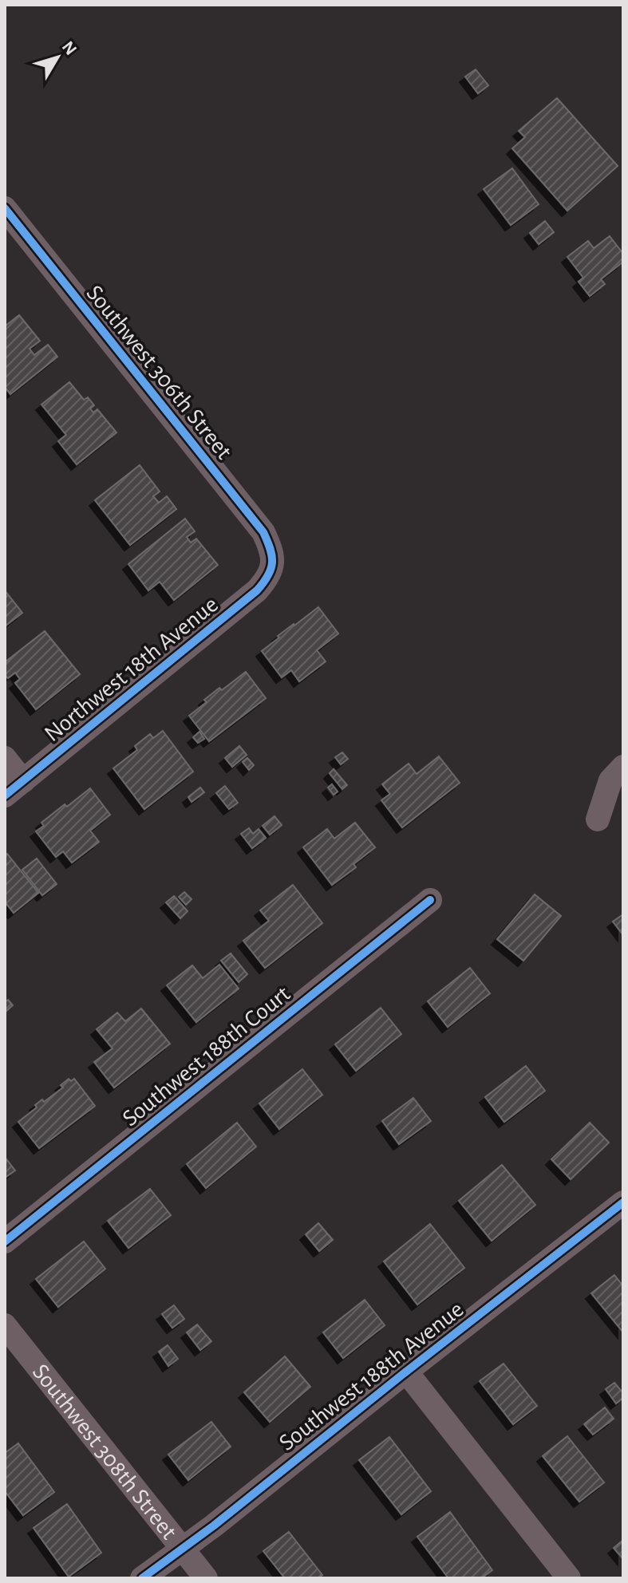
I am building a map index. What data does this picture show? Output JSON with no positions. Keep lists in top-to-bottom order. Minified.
{"streets":{"street":["Southwest 306th Street","Northwest 18th Avenue","Southwest 188th Court","Southwest 188th Avenue","Southwest 308th Street"]},"crossings":[["Southwest 306th Street","Northwest 18th Avenue"],["Southwest 188th Avenue","Southwest 308th Street"]],"north":"top right"}
